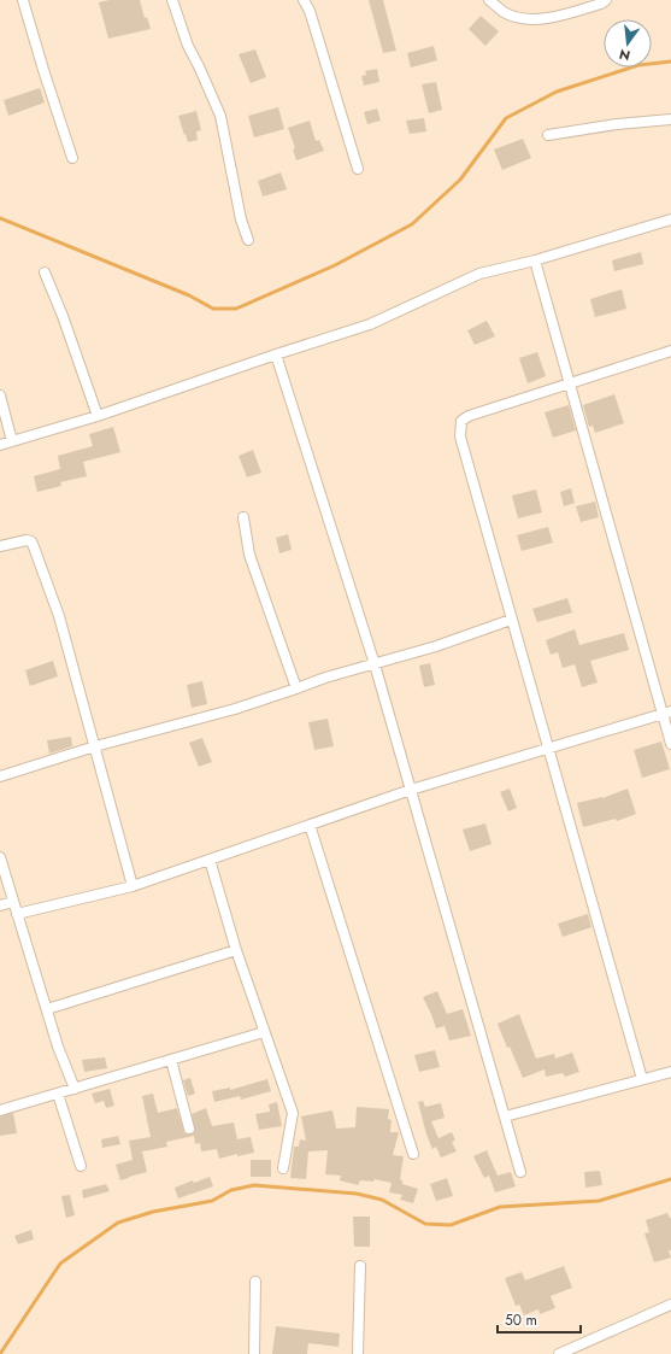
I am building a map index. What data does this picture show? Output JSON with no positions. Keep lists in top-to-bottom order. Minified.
{"scale_bar":"50 m","north":"bottom"}
